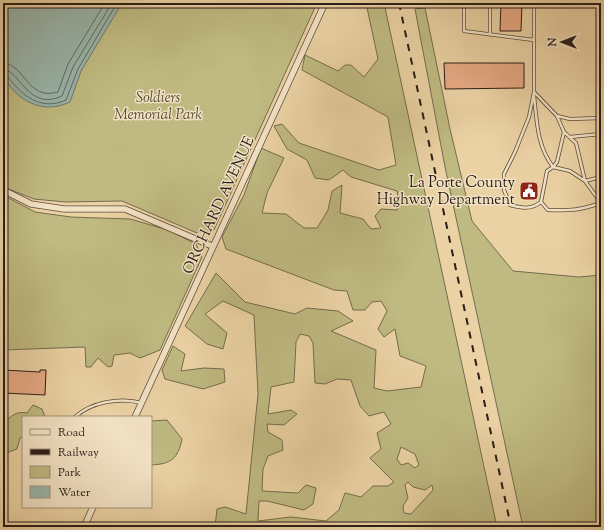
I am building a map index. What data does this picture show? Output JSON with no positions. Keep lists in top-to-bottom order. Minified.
{"streets":{"street":["ORCHARD AVENUE"]},"parks":["Soldiers Memorial Park"],"places":{"public building":["La Porte County Highway Department"]},"legend":["Road","Railway","Park","Water"],"north":"left"}
